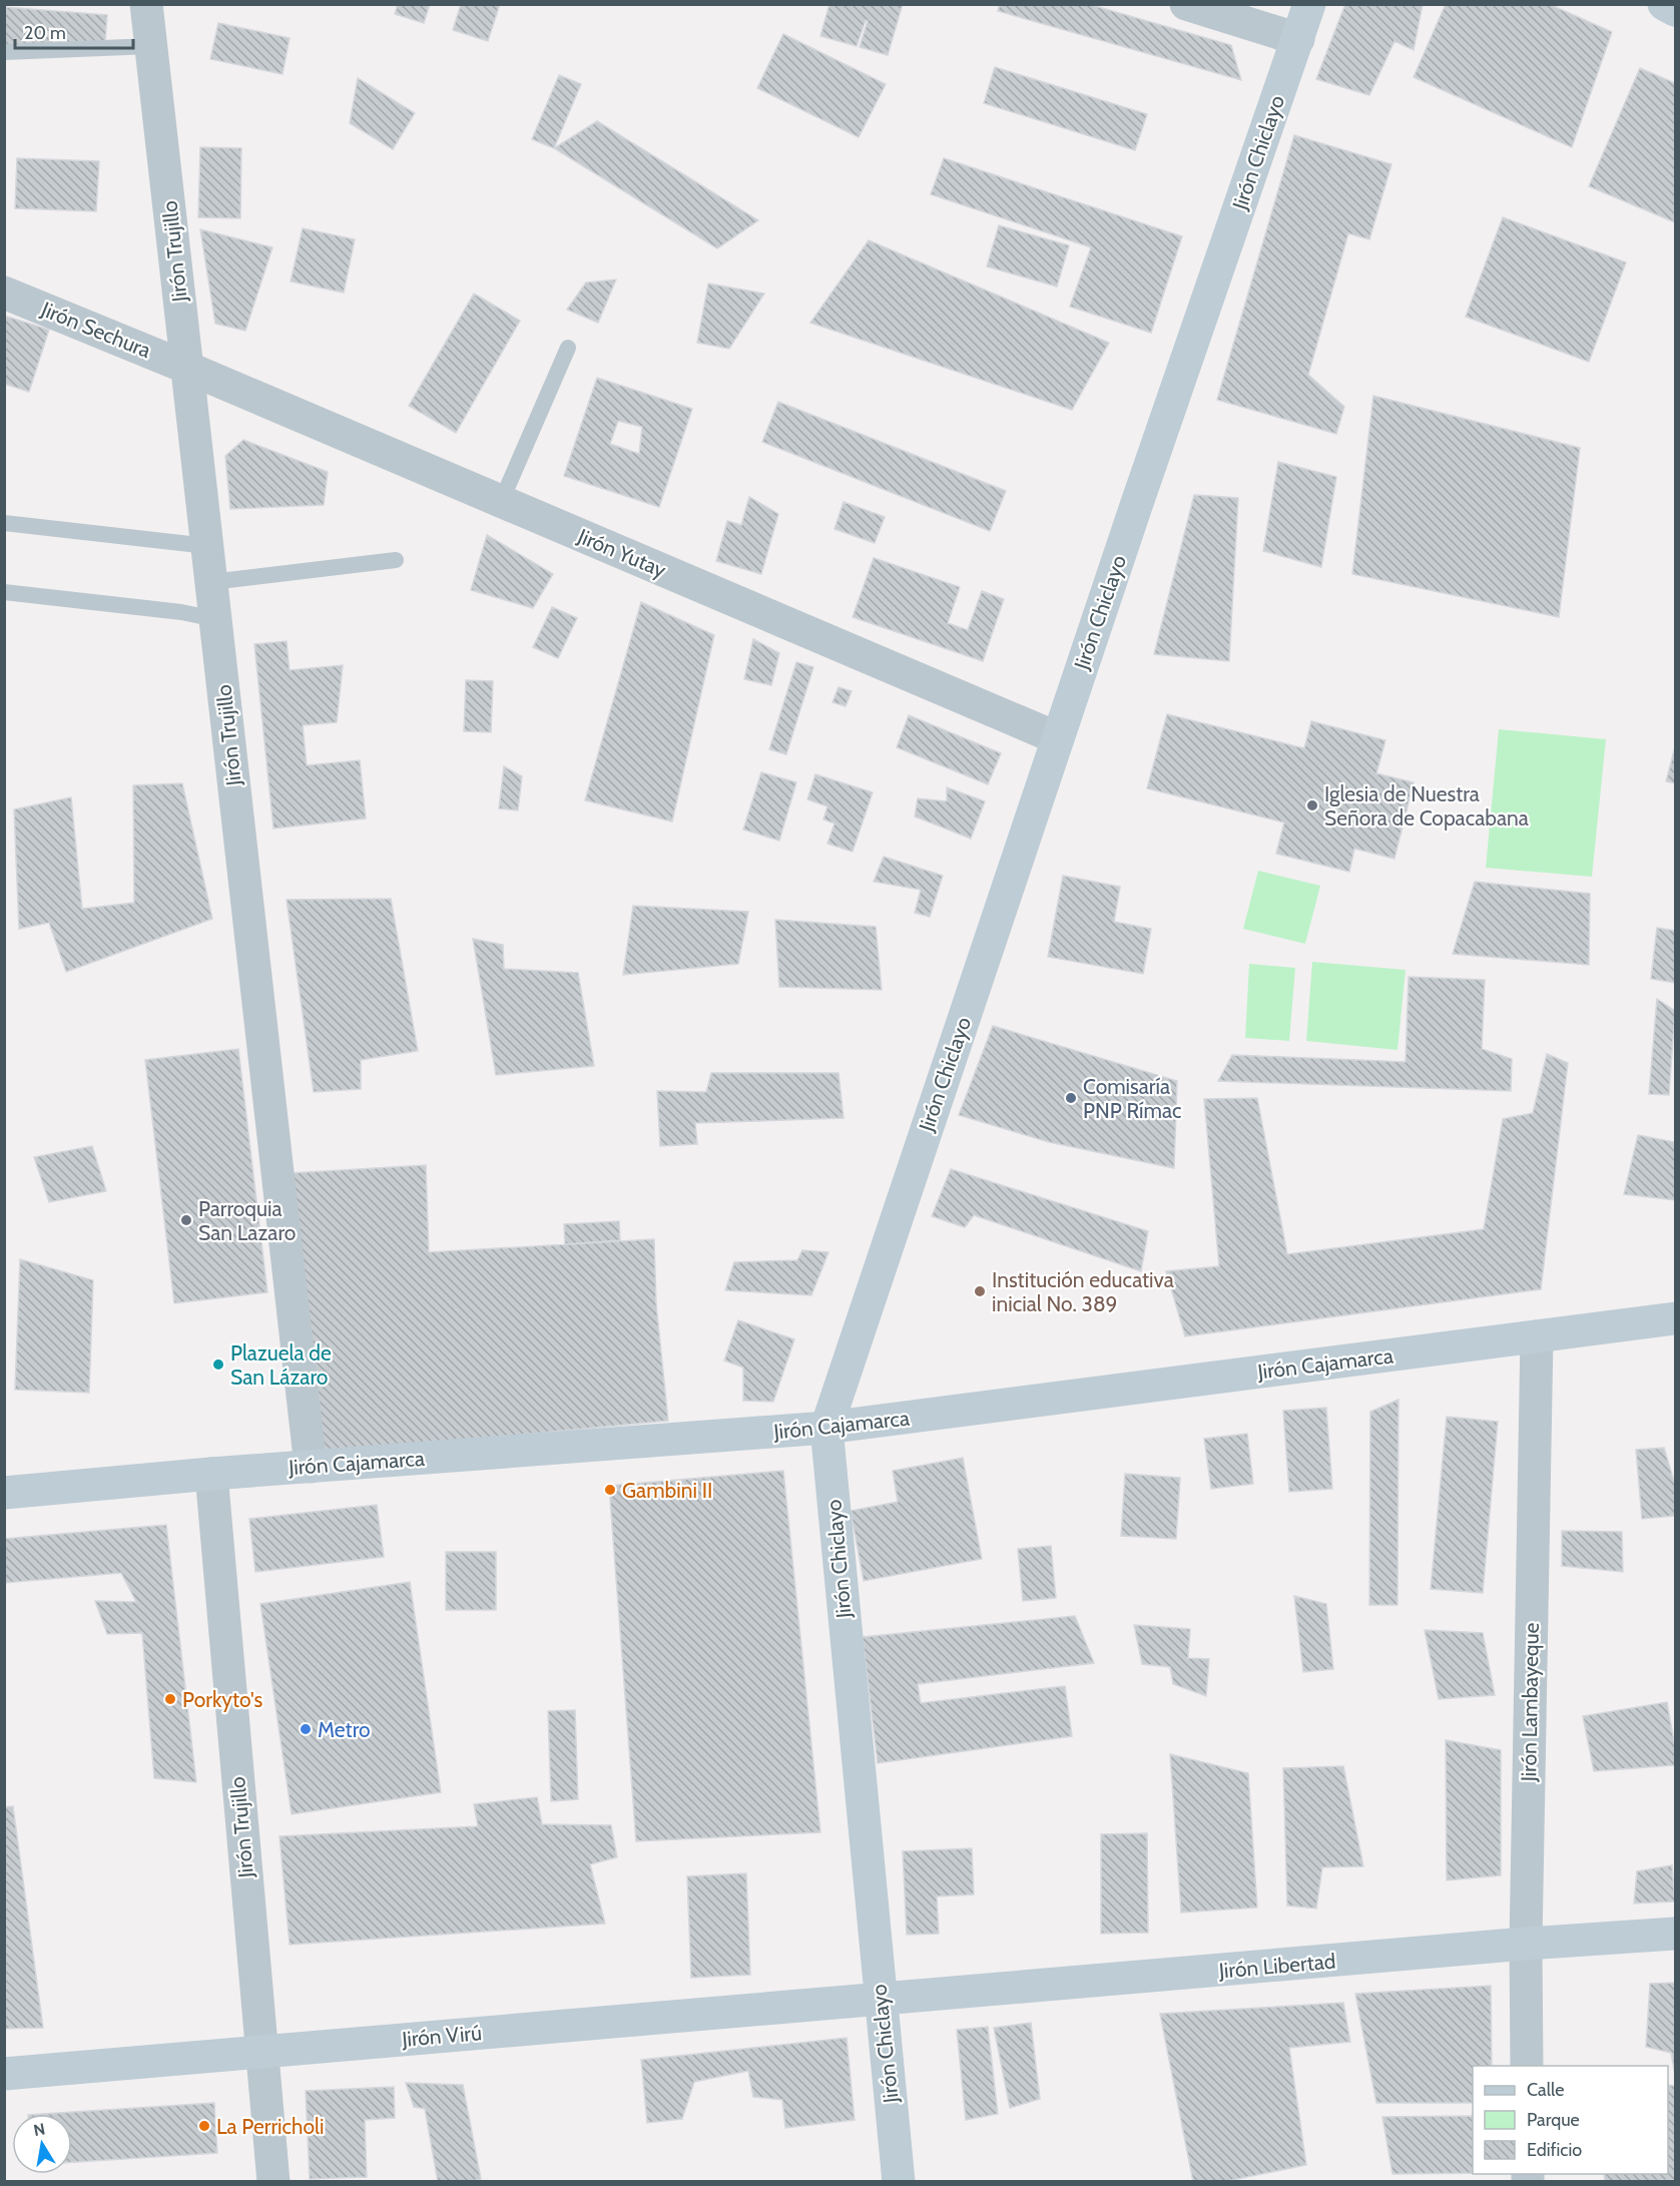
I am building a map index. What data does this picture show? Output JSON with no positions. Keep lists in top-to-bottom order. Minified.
{"streets":{"street":["Jirón Chiclayo","Jirón Trujillo","Jirón Sechura","Jirón Yutay","Jirón Cajamarca","Jirón Lambayeque","Jirón Libertad","Jirón Virú"]},"crossings":[["Jirón Chiclayo","Jirón Yutay"],["Jirón Chiclayo","Jirón Cajamarca"],["Jirón Chiclayo","Jirón Libertad"],["Jirón Chiclayo","Jirón Virú"],["Jirón Trujillo","Jirón Sechura"],["Jirón Trujillo","Jirón Yutay"],["Jirón Trujillo","Jirón Cajamarca"],["Jirón Trujillo","Jirón Virú"],["Jirón Sechura","Jirón Yutay"],["Jirón Cajamarca","Jirón Lambayeque"],["Jirón Lambayeque","Jirón Libertad"],["Jirón Libertad","Jirón Virú"]],"places":["Iglesia de Nuestra Señora de Copacabana","Comisaría PNP Rímac","Parroquia San Lazaro","Institución educativa inicial No. 389","Plazuela de San Lázaro","Gambini II","Porkyto's","Metro","La Perricholi"],"legend":["Calle","Parque","Edificio"],"scale_bar":"20 m","north":"top"}
